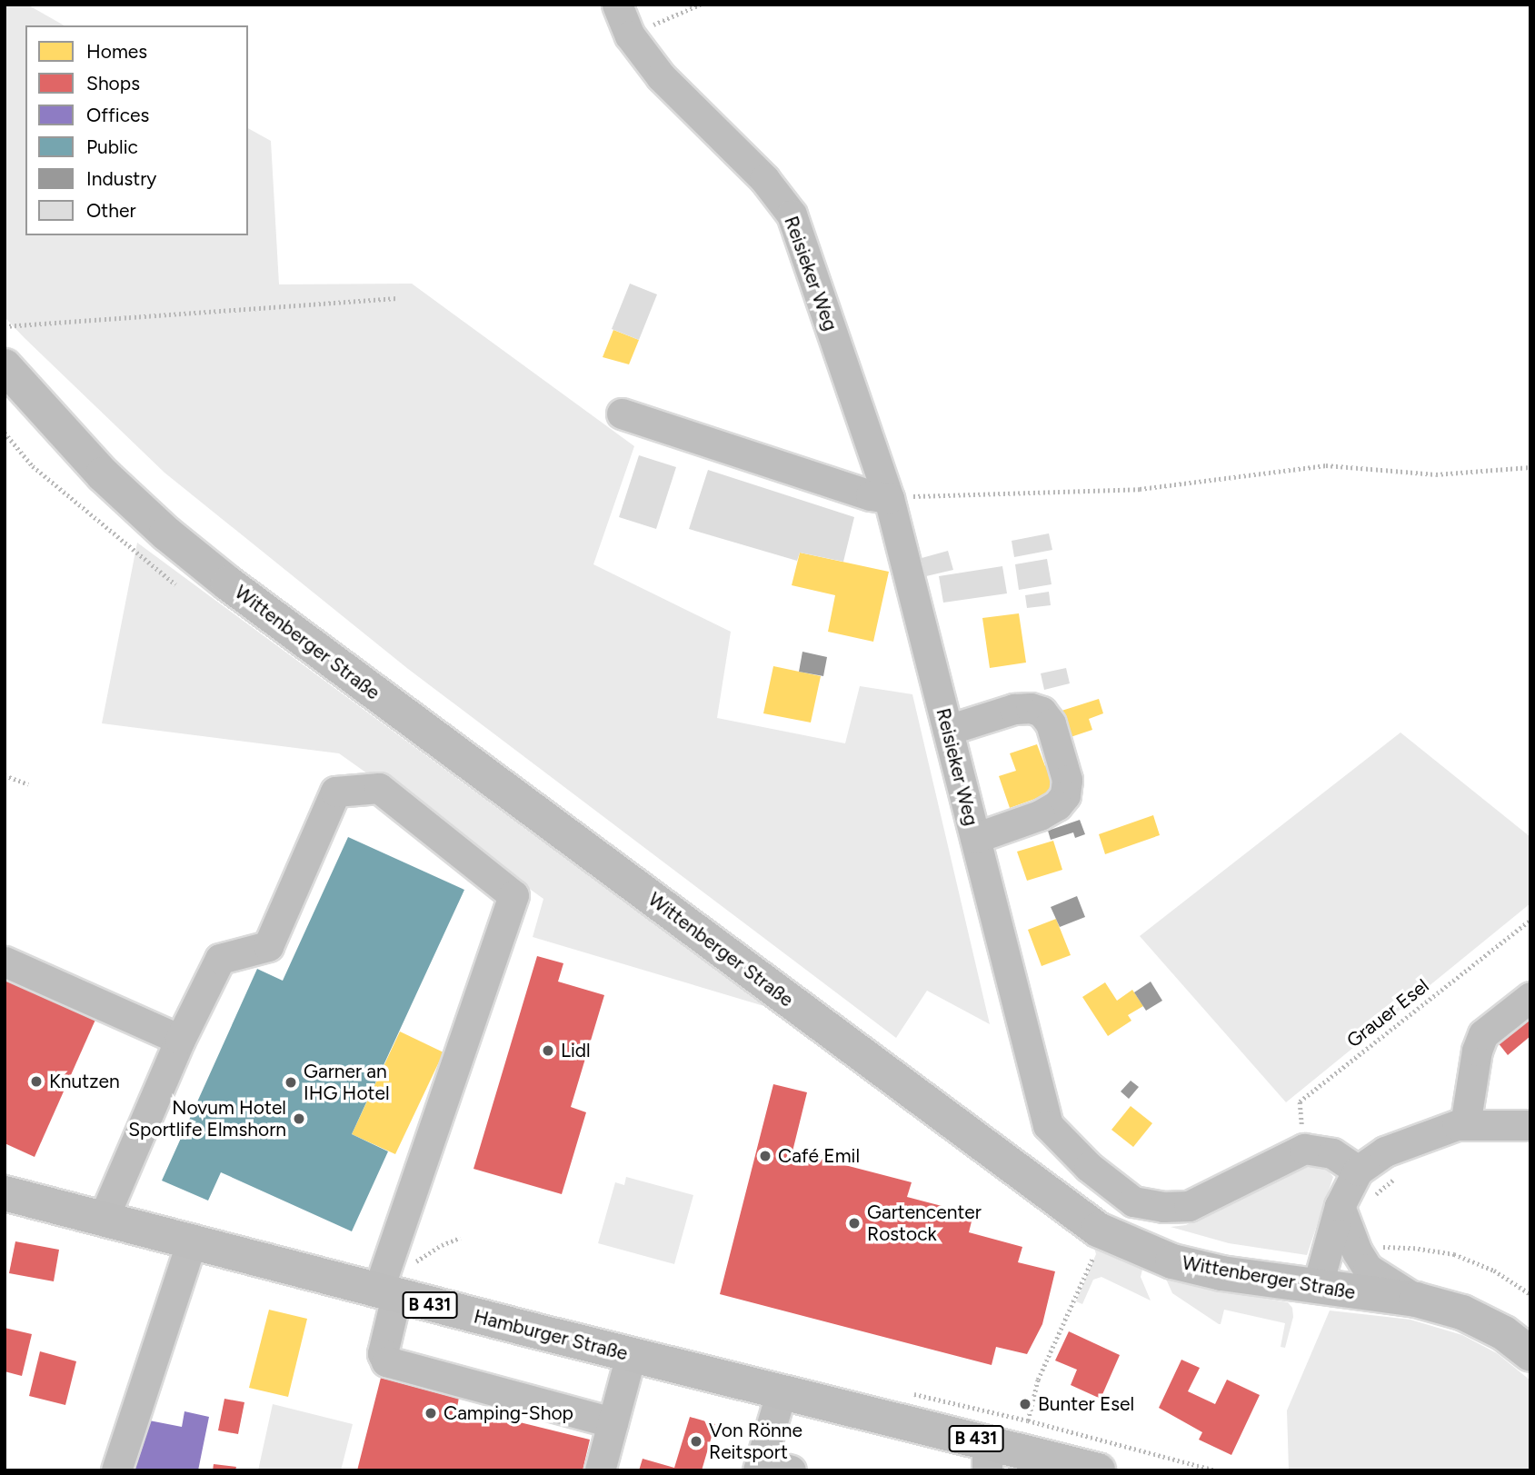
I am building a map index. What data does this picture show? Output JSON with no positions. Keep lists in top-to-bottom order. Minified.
{"streets":{"main road":["Wittenberger Straße","B 431","Hamburger Straße"],"street":["Reisieker Weg"],"path":["Grauer Esel"]},"crossings":[["Reisieker Weg","Grauer Esel"]],"places":["Lidl","Knutzen","Garner an IHG Hotel","Novum Hotel Sportlife Elmshorn","Café Emil","Gartencenter Rostock","Bunter Esel","Camping-Shop","Von Rönne Reitsport"],"legend":["Homes","Shops","Offices","Public","Industry","Other"]}
